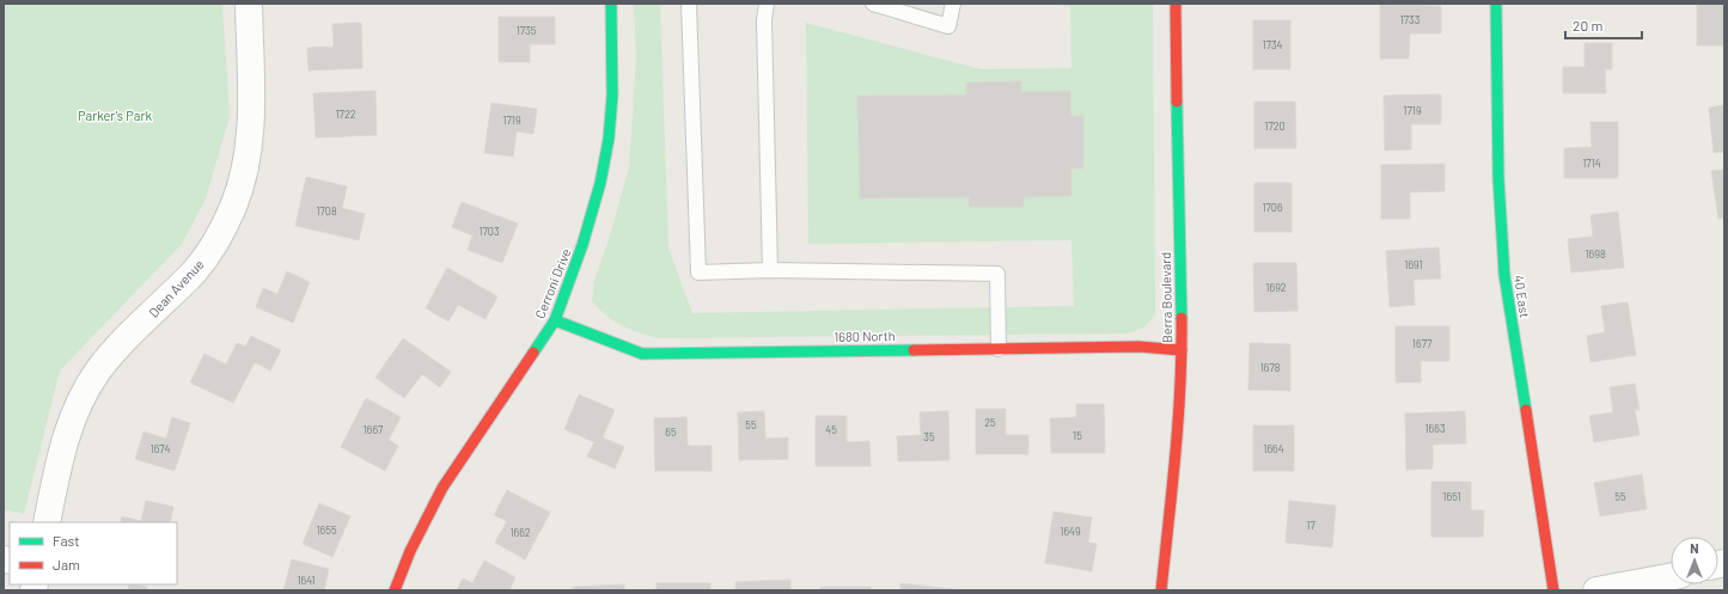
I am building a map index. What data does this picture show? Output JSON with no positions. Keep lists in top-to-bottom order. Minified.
{"streets":{"street":["Cerroni Drive","Dean Avenue","40 East","Berra Boulevard","1680 North"]},"crossings":[["Cerroni Drive","1680 North"],["Berra Boulevard","1680 North"]],"parks":["Parker's Park"],"house_numbers":["1733","1735","1734","1719","1722","1719","1720","1714","1706","1708","1703","1698","1691","1692","1677","1678","25","55","1663","1667","45","65","15","35","1674","1664","1651","55","17","1655","1649","1662","1641"],"legend":["Fast","Jam"],"scale_bar":"20 m","north":"top"}
